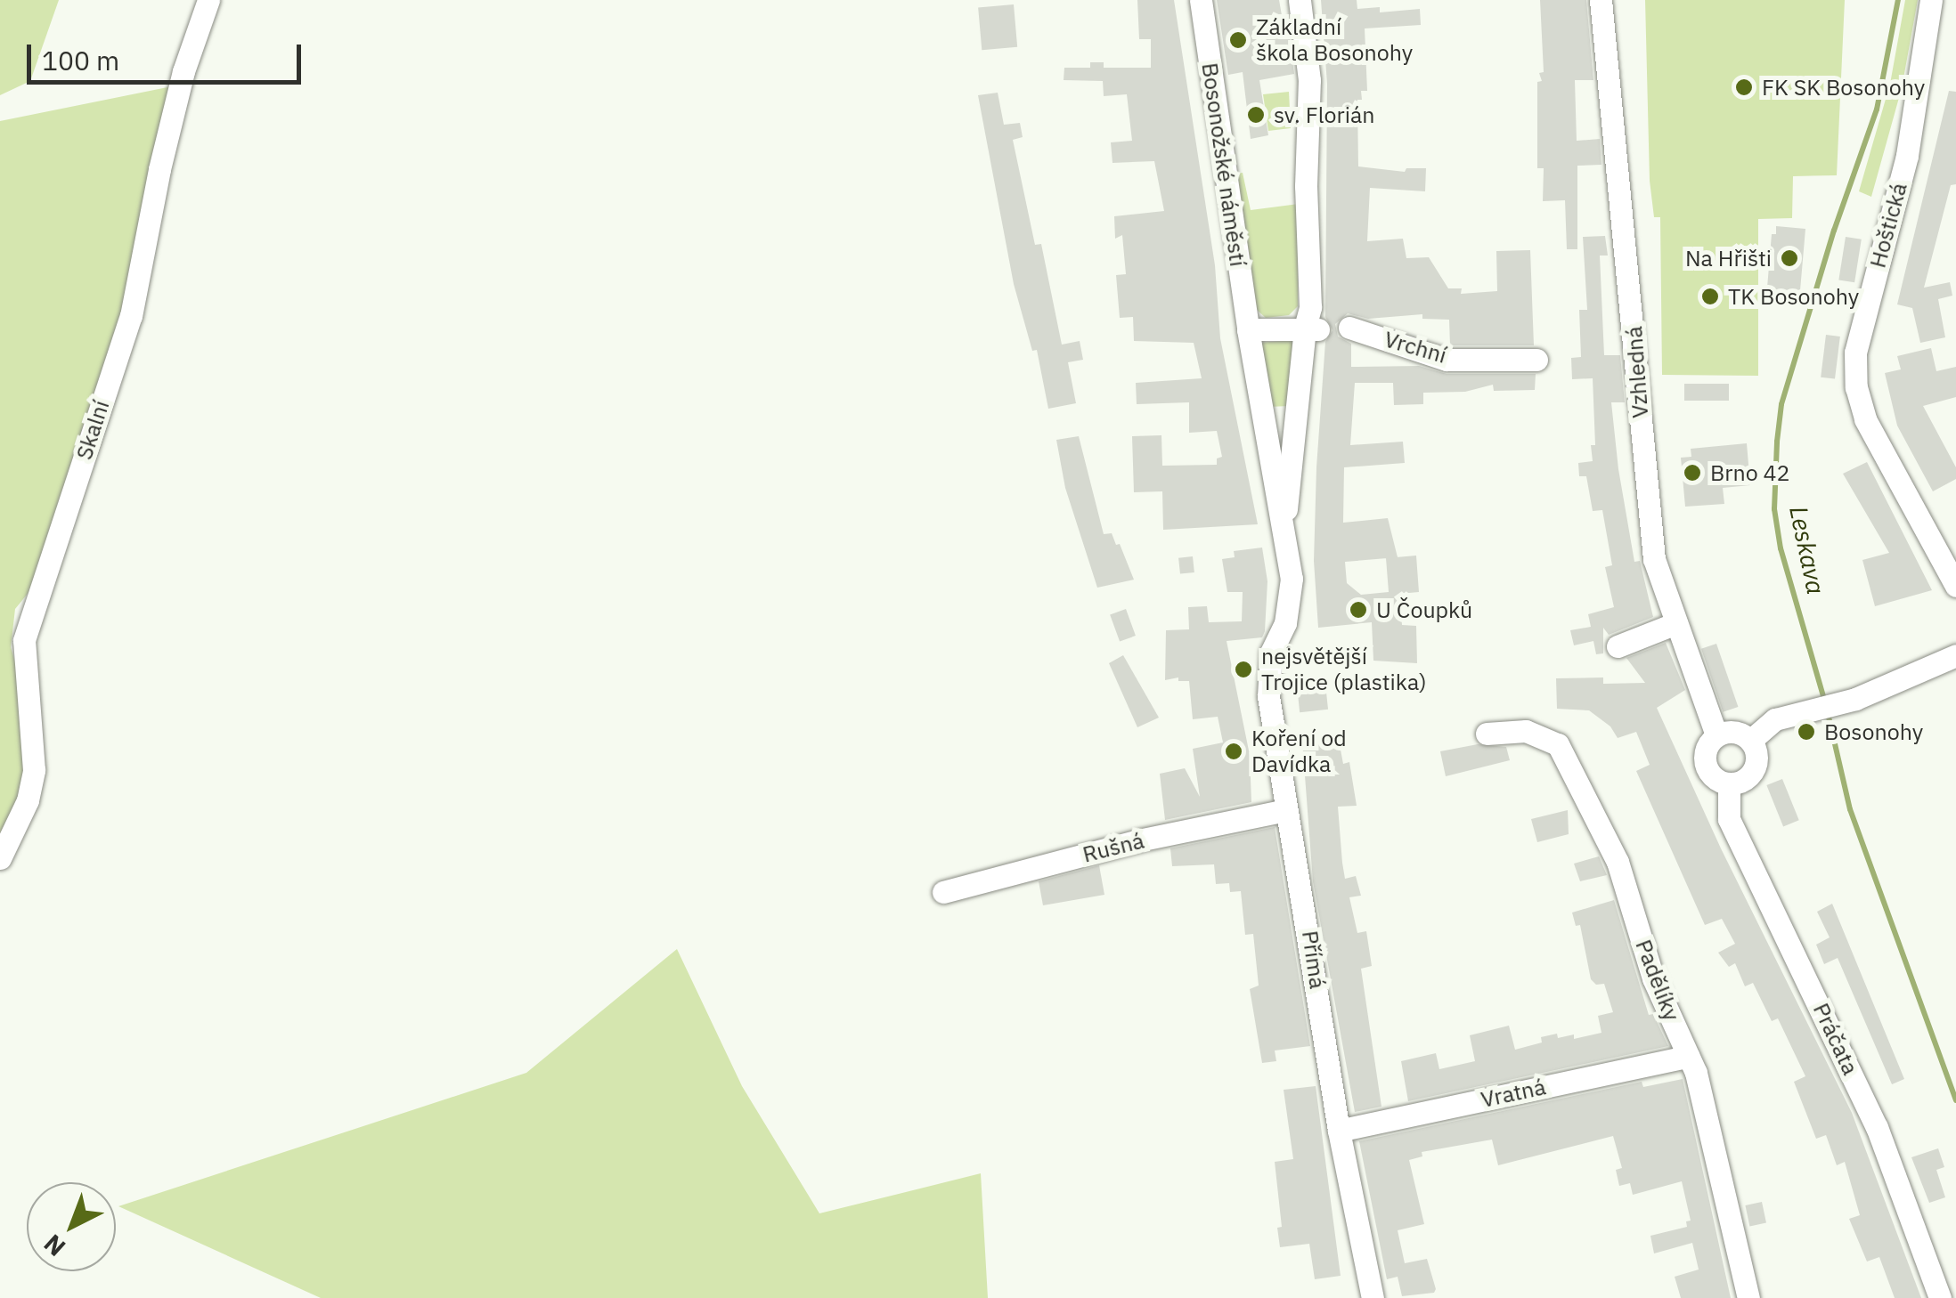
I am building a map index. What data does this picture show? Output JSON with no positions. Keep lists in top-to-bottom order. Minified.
{"streets":{"street":["Bosonožské náměstí","Hoštická","Vrchní","Vzhledná","Skalní","Rušná","Přímá","Padělíky","Práčata","Vratná"]},"crossings":[["Bosonožské náměstí","Přímá"],["Vzhledná","Práčata"],["Rušná","Přímá"],["Přímá","Vratná"],["Padělíky","Vratná"]],"water":["Leskava"],"places":["Základní škola Bosonohy","FK SK Bosonohy","sv. Florián","Na Hřišti","TK Bosonohy","Brno 42","U Čoupků","nejsvětější Trojice (plastika)","Bosonohy","Koření od Davídka"],"scale_bar":"100 m","north":"bottom left"}
